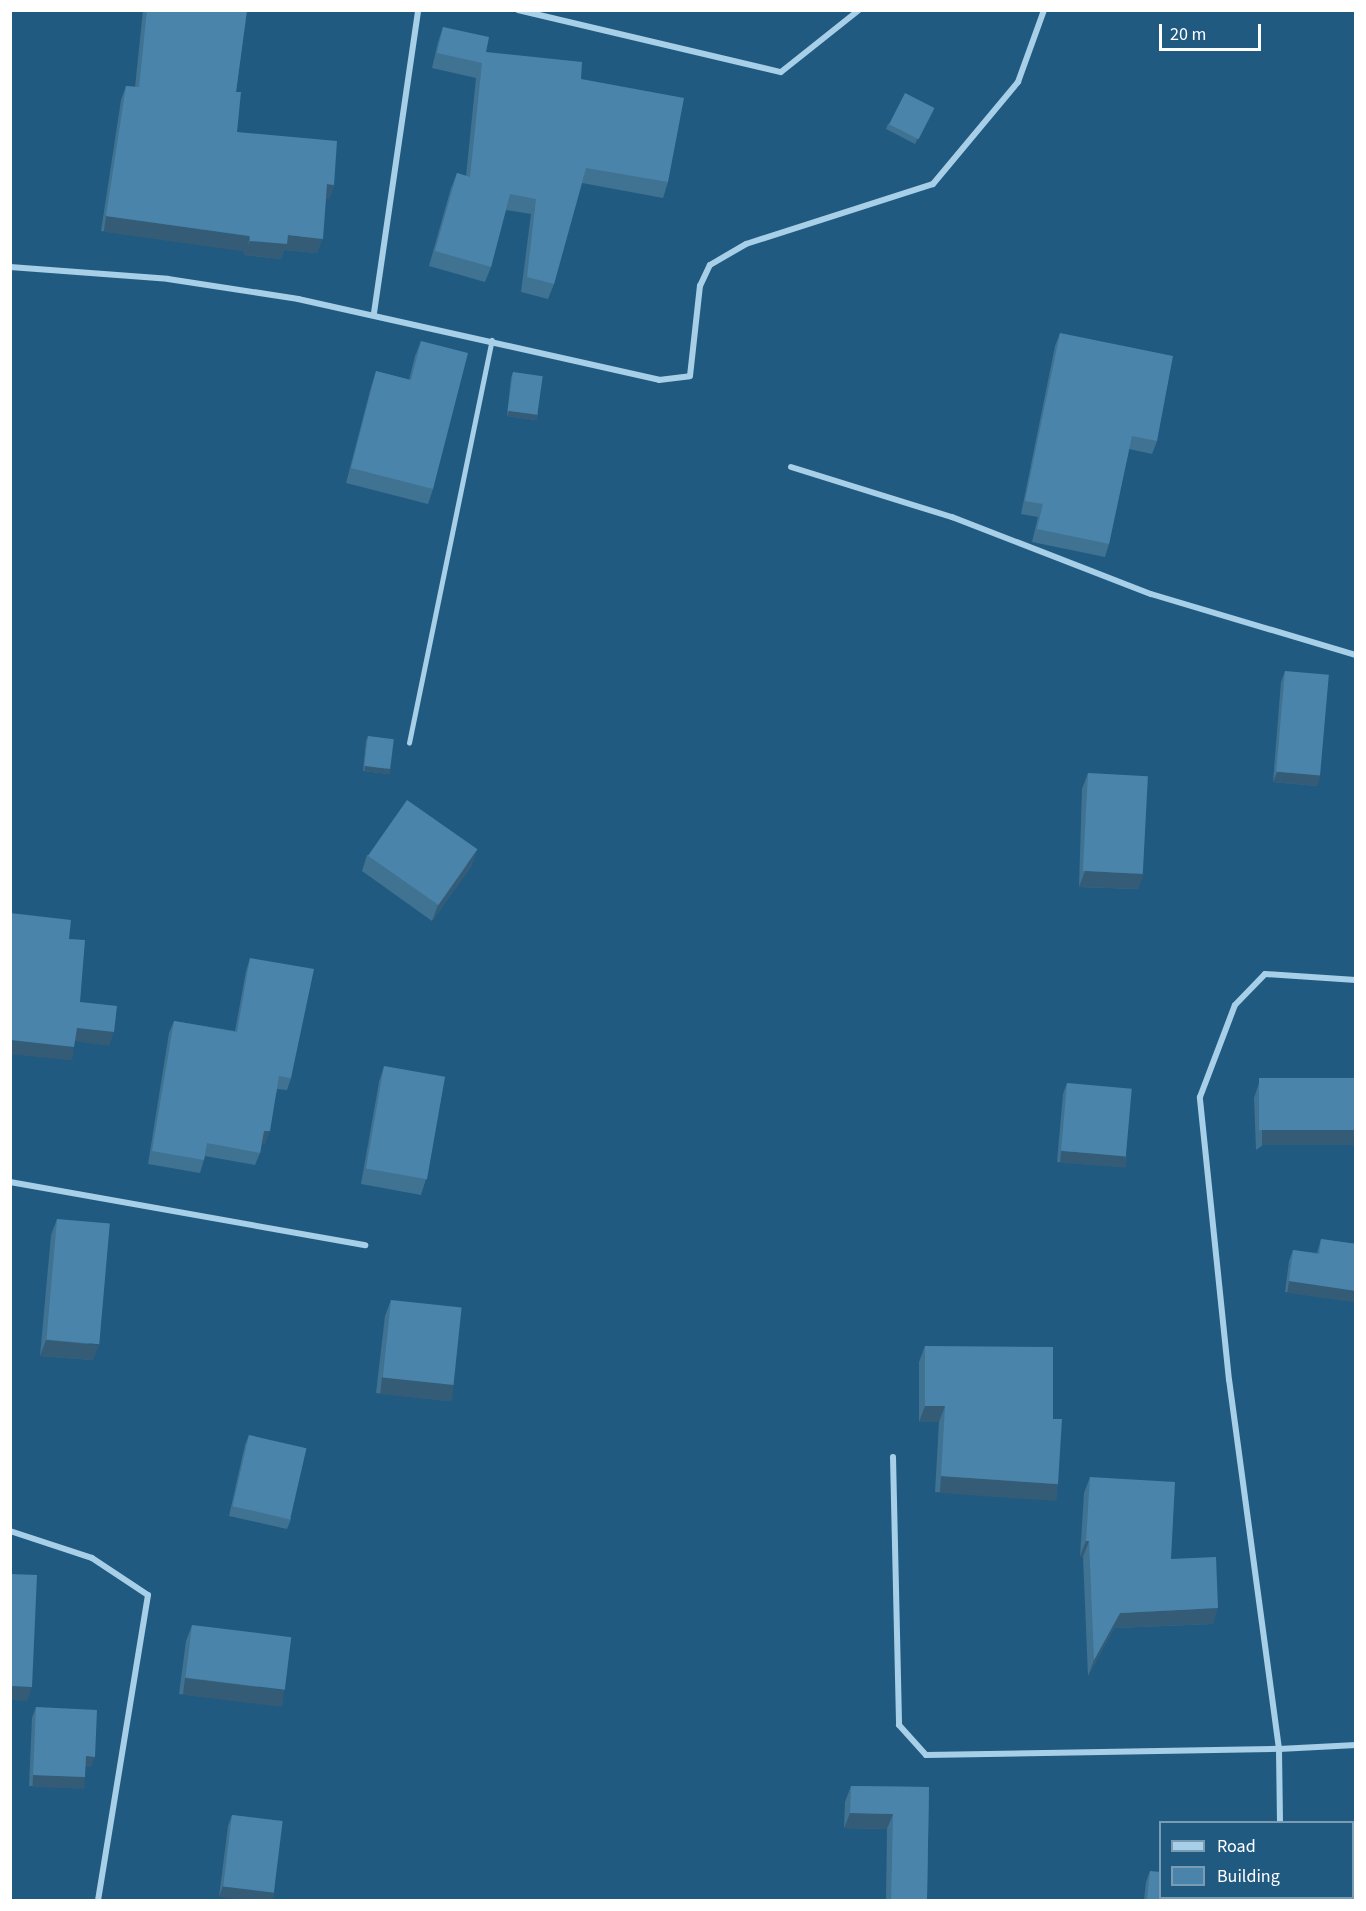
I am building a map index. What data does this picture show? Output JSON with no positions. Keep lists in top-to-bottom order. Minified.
{"legend":["Road","Building"],"scale_bar":"20 m"}
